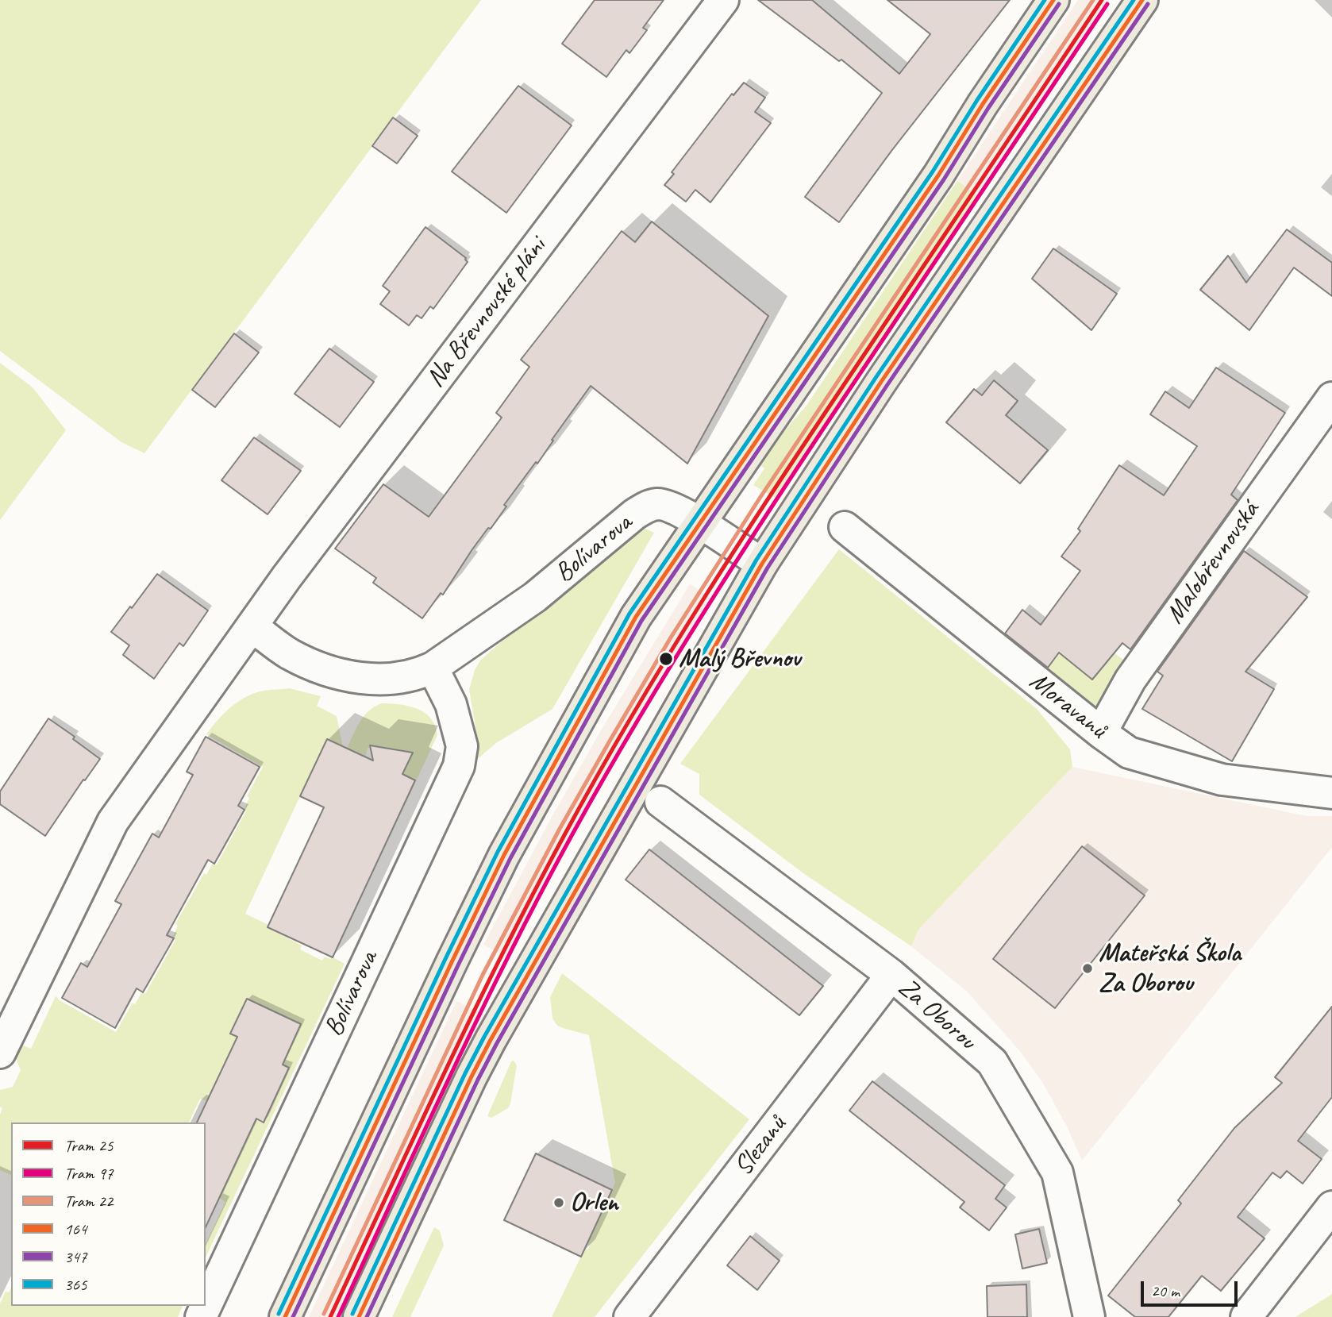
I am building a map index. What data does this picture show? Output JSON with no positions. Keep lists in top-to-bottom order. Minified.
{"streets":{"street":["Na Břevnovské pláni","Bolívarova","Malobřevnovská","Moravanů","Za Oborou","Slezanů"]},"crossings":[["Na Břevnovské pláni","Bolívarova"],["Malobřevnovská","Moravanů"],["Za Oborou","Slezanů"]],"places":["Malý Břevnov","Mateřská Škola Za Oborou","Orlen"],"lines":["tram line 25","tram line 22","transit line 164","transit line 365","tram line 97","transit line 347"],"legend":["Tram 25","Tram 97","Tram 22","164","347","365"],"scale_bar":"20 m"}
